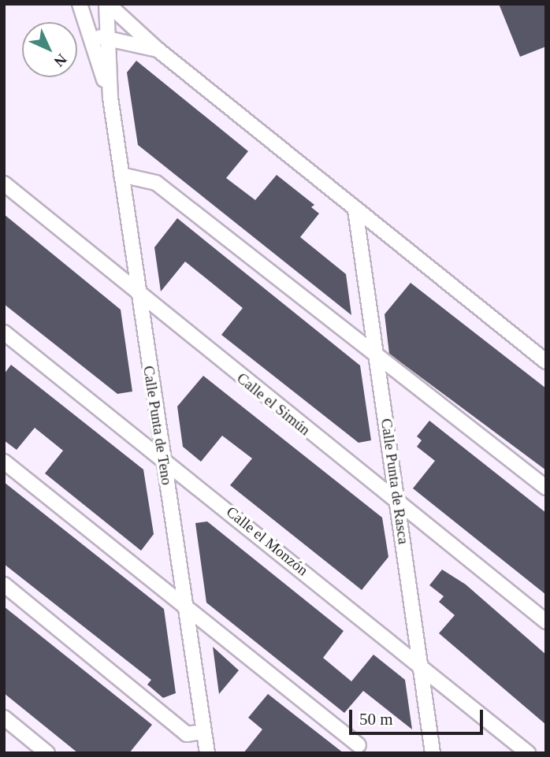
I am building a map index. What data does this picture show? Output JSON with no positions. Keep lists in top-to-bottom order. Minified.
{"streets":{"street":["Calle el Simún","Calle Punta de Teno","Calle Punta de Rasca","Calle el Monzón"]},"crossings":[["Calle el Simún","Calle Punta de Teno"],["Calle el Simún","Calle Punta de Rasca"],["Calle Punta de Teno","Calle el Monzón"],["Calle Punta de Rasca","Calle el Monzón"]],"scale_bar":"50 m","north":"bottom right"}
